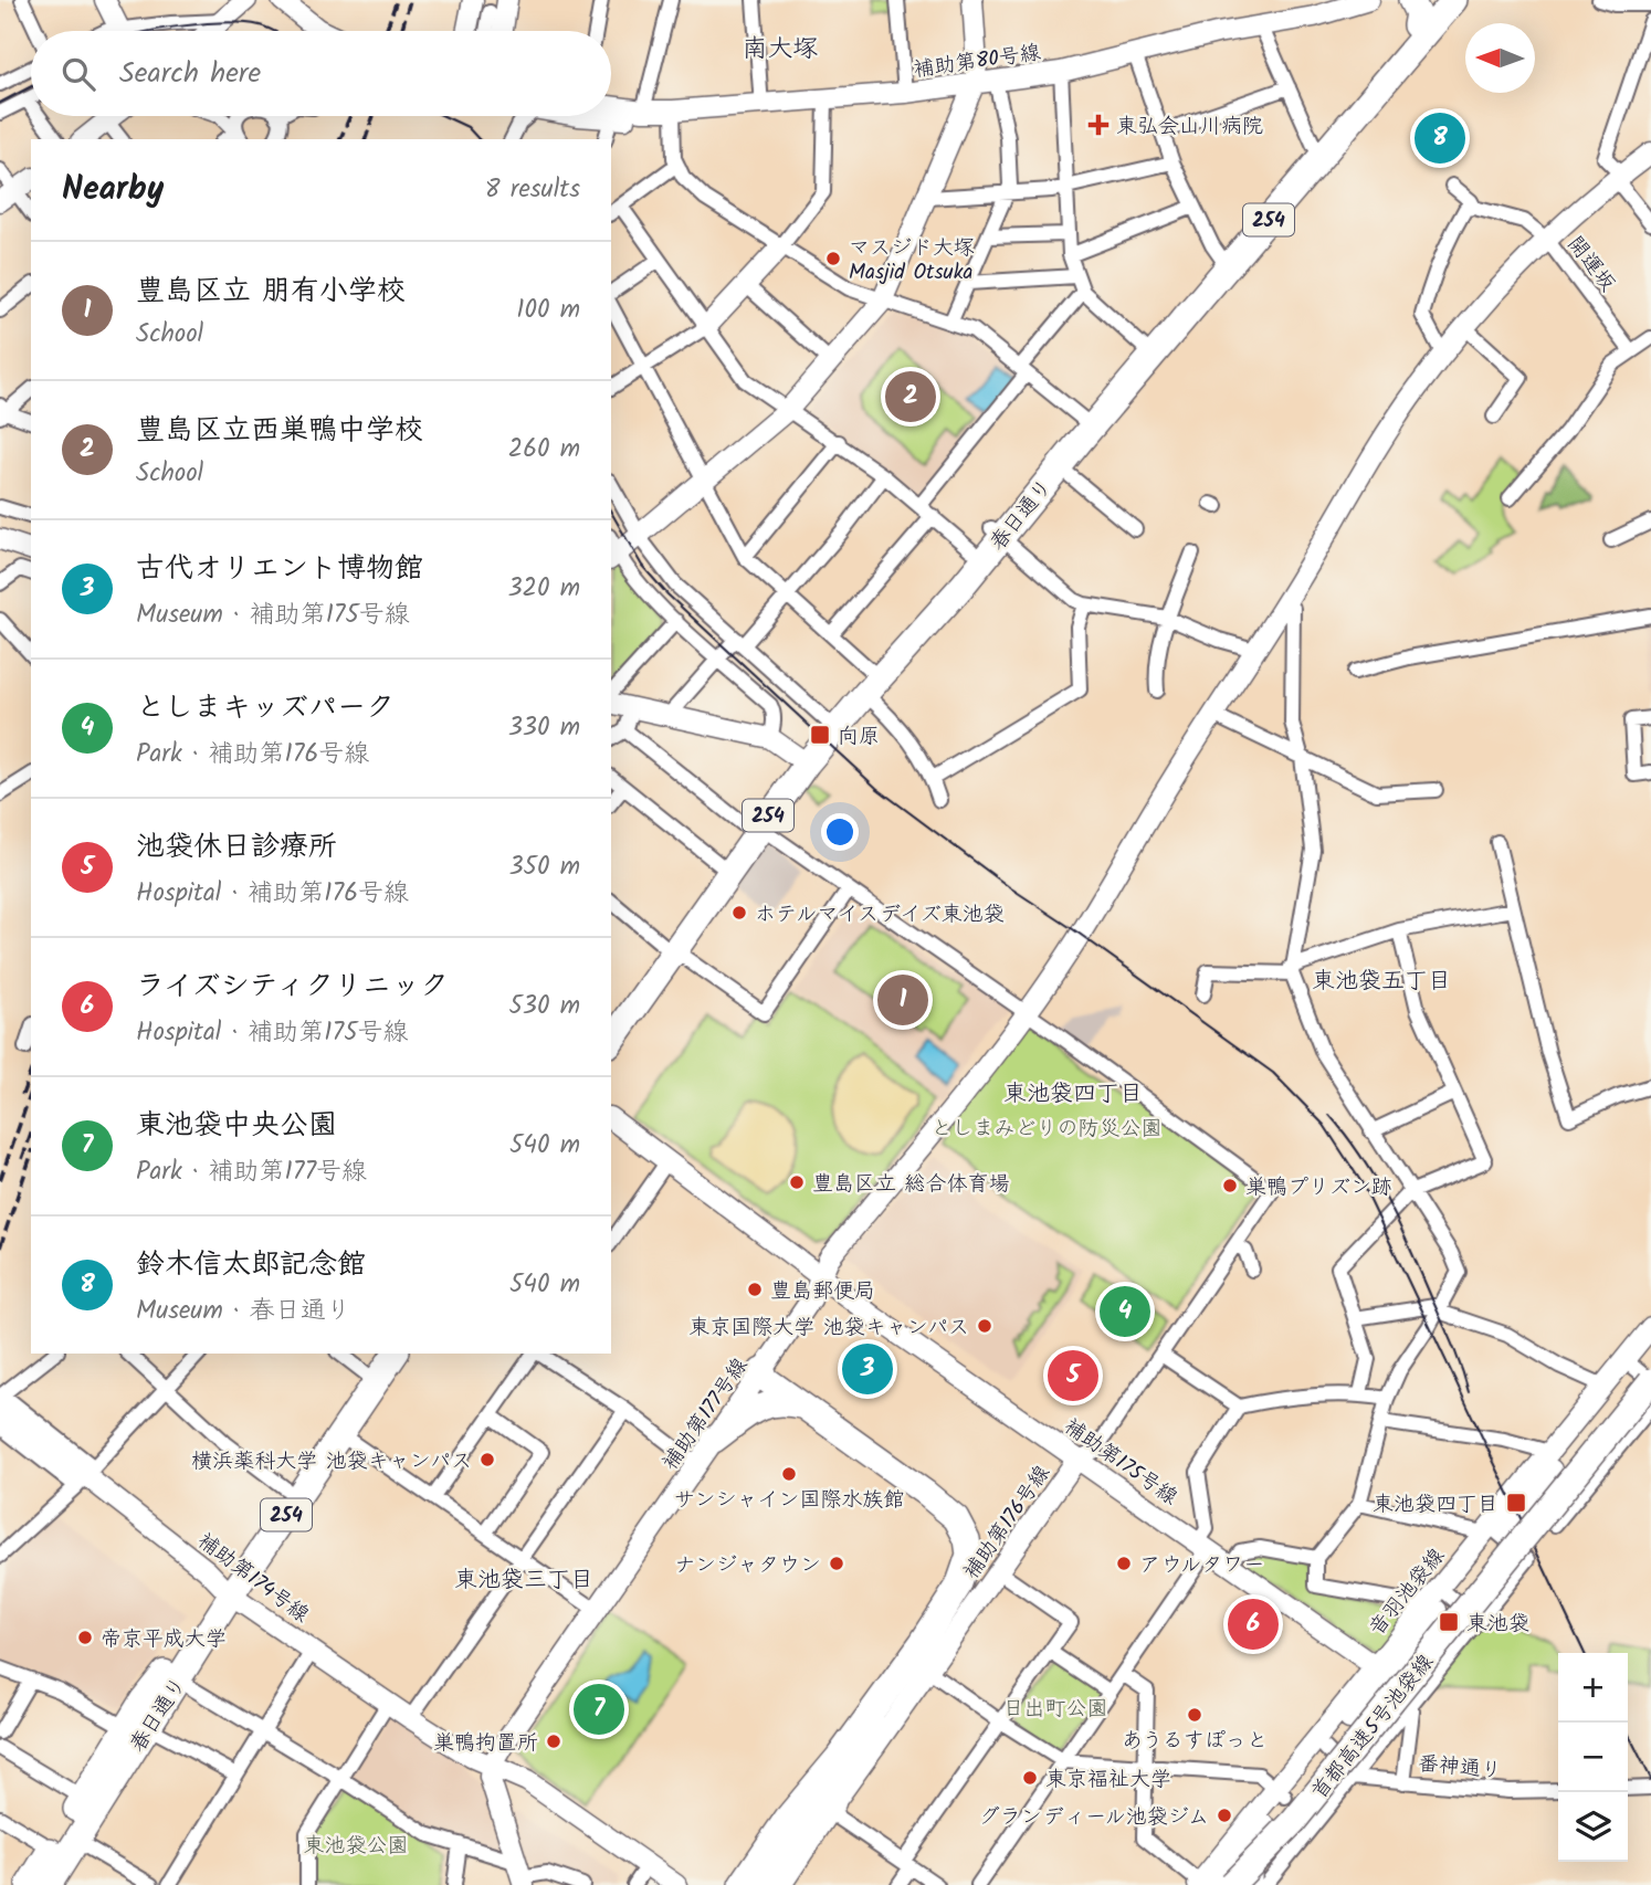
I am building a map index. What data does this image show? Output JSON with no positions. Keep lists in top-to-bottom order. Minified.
{"streets":{"highway":["254","春日通り","首都高速5号池袋線"],"street":["補助第80号線","開運坂","補助第177号線","補助第175号線","補助第176号線","補助第174号線","音羽池袋線","番神通り"]},"crossings":[["開運坂","補助第177号線"],["春日通り","補助第174号線"],["補助第177号線","補助第175号線"],["補助第177号線","補助第176号線"],["補助第177号線","補助第174号線"],["補助第175号線","補助第176号線"],["補助第175号線","音羽池袋線"],["音羽池袋線","首都高速5号池袋線"]],"districts":["南大塚","東池袋五丁目","東池袋四丁目","東池袋三丁目"],"parks":["としまみどりの防災公園","日出町公園","東池袋公園"],"places":{"health":["東弘会山川病院"],"other":["マスジド大塚 Masjid Otsuka","ホテルマイスデイズ東池袋","豊島区立 総合体育場","巣鴨プリズン跡","豊島郵便局","東京国際大学 池袋キャンパス","横浜薬科大学 池袋キャンパス","サンシャイン国際水族館","ナンジャタウン","アウルタワー","帝京平成大学","あうるすぽっと","巣鴨拘置所","東京福祉大学","グランディール池袋ジム"],"transit":["向原","東池袋四丁目","東池袋"]},"north":"left","page":{"search":"Search here","pins":["8","2","1","4","3","5","6","7"],"heading":["Nearby","8 results"],"list":[{"mark":"1","name":"豊島区立 朋有小学校","note":"School","value":"100 m"},{"mark":"2","name":"豊島区立西巣鴨中学校","note":"School","value":"260 m"},{"mark":"3","name":"古代オリエント博物館","note":"Museum · 補助第175号線","value":"320 m"},{"mark":"4","name":"としまキッズパーク","note":"Park · 補助第176号線","value":"330 m"},{"mark":"5","name":"池袋休日診療所","note":"Hospital · 補助第176号線","value":"350 m"},{"mark":"6","name":"ライズシティクリニック","note":"Hospital · 補助第175号線","value":"530 m"},{"mark":"7","name":"東池袋中央公園","note":"Park · 補助第177号線","value":"540 m"},{"mark":"8","name":"鈴木信太郎記念館","note":"Museum · 春日通り","value":"540 m"}],"map_buttons":["+","−"]}}
